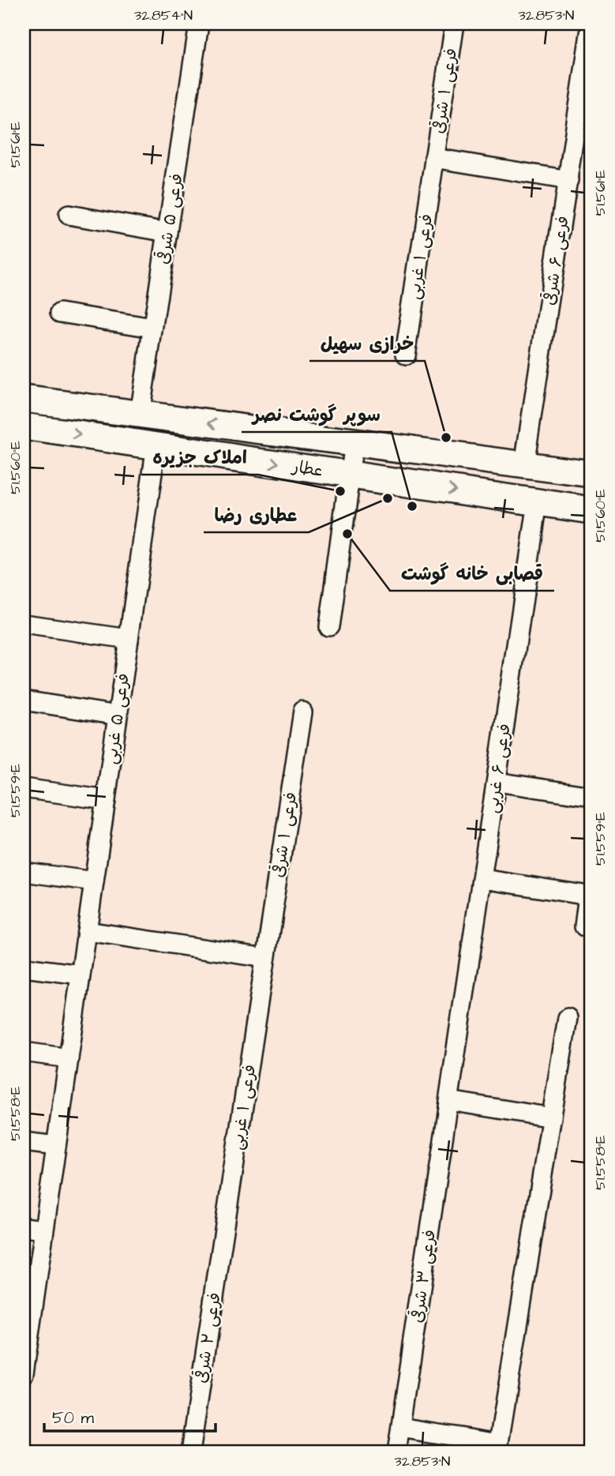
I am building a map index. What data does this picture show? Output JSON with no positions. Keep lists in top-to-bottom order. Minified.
{"streets":{"main road":["عطار"],"street":["فرعی ۱ شرقی","فرعی ۵ شرقی","فرعی ۱ غربی","فرعی ۶ شرقی","فرعی ۵ غربی","فرعی ۶ غربی","فرعی ۳ شرقی","فرعی ۲ شرقی"]},"crossings":[["فرعی ۱ شرقی","فرعی ۱ غربی"],["فرعی ۵ شرقی","عطار"],["فرعی ۱ غربی","فرعی ۲ شرقی"],["فرعی ۶ شرقی","عطار"],["عطار","فرعی ۵ غربی"],["عطار","فرعی ۶ غربی"],["فرعی ۶ غربی","فرعی ۳ شرقی"]],"places":["خرازی سهیل","املاک جزیره","عطاری رضا","سوپر گوشت نصر","قصابی خانه گوشت"],"scale_bar":"50 m","coordinates":["32.854°N","32.853°N","51.561°E","51.560°E","51.559°E","51.558°E"]}
